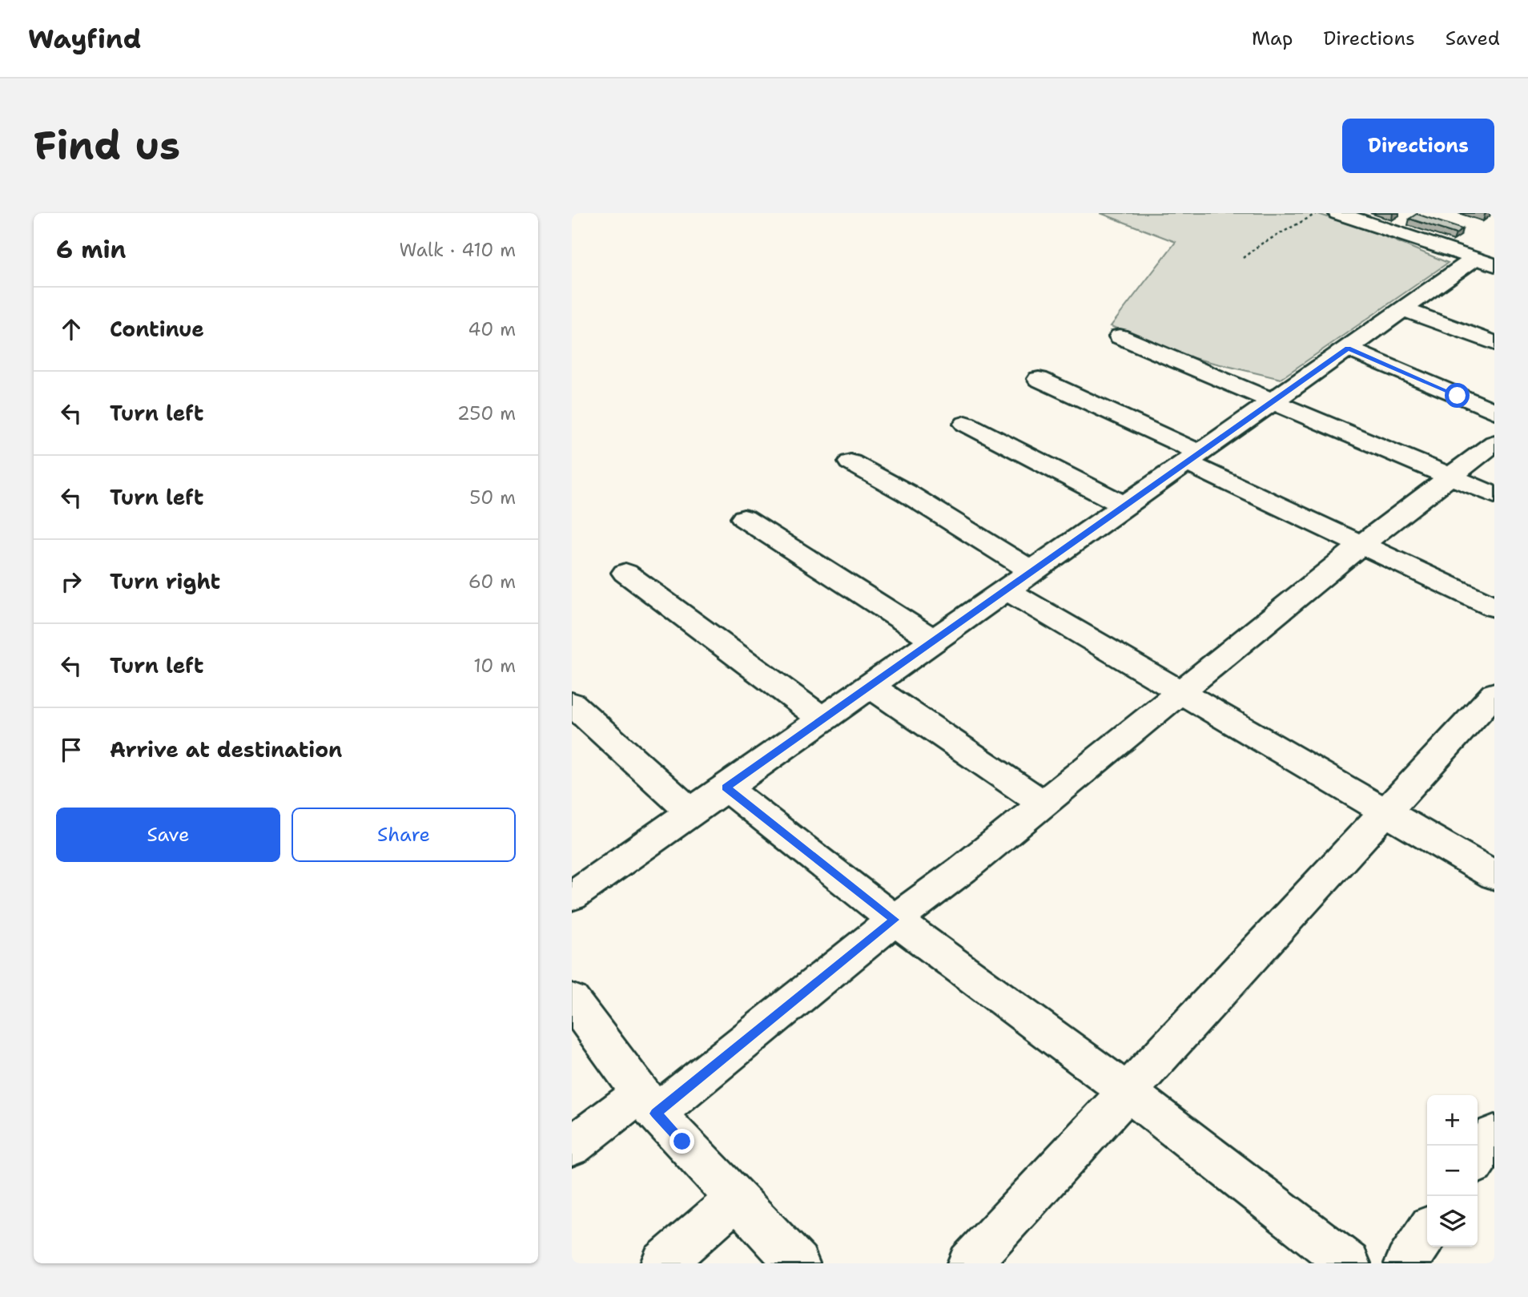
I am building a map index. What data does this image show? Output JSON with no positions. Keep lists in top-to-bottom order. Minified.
{"page":{"header":"Wayfind","nav":["Map","Directions","Saved"],"buttons":["Directions",["Save","Share"]],"title":"Find us","heading":["6 min","Walk · 410 m"],"list":[["Continue","40 m"],["Turn left","250 m"],["Turn left","50 m"],["Turn right","60 m"],["Turn left","10 m"],"Arrive at destination"],"map_buttons":["+","−"]}}
